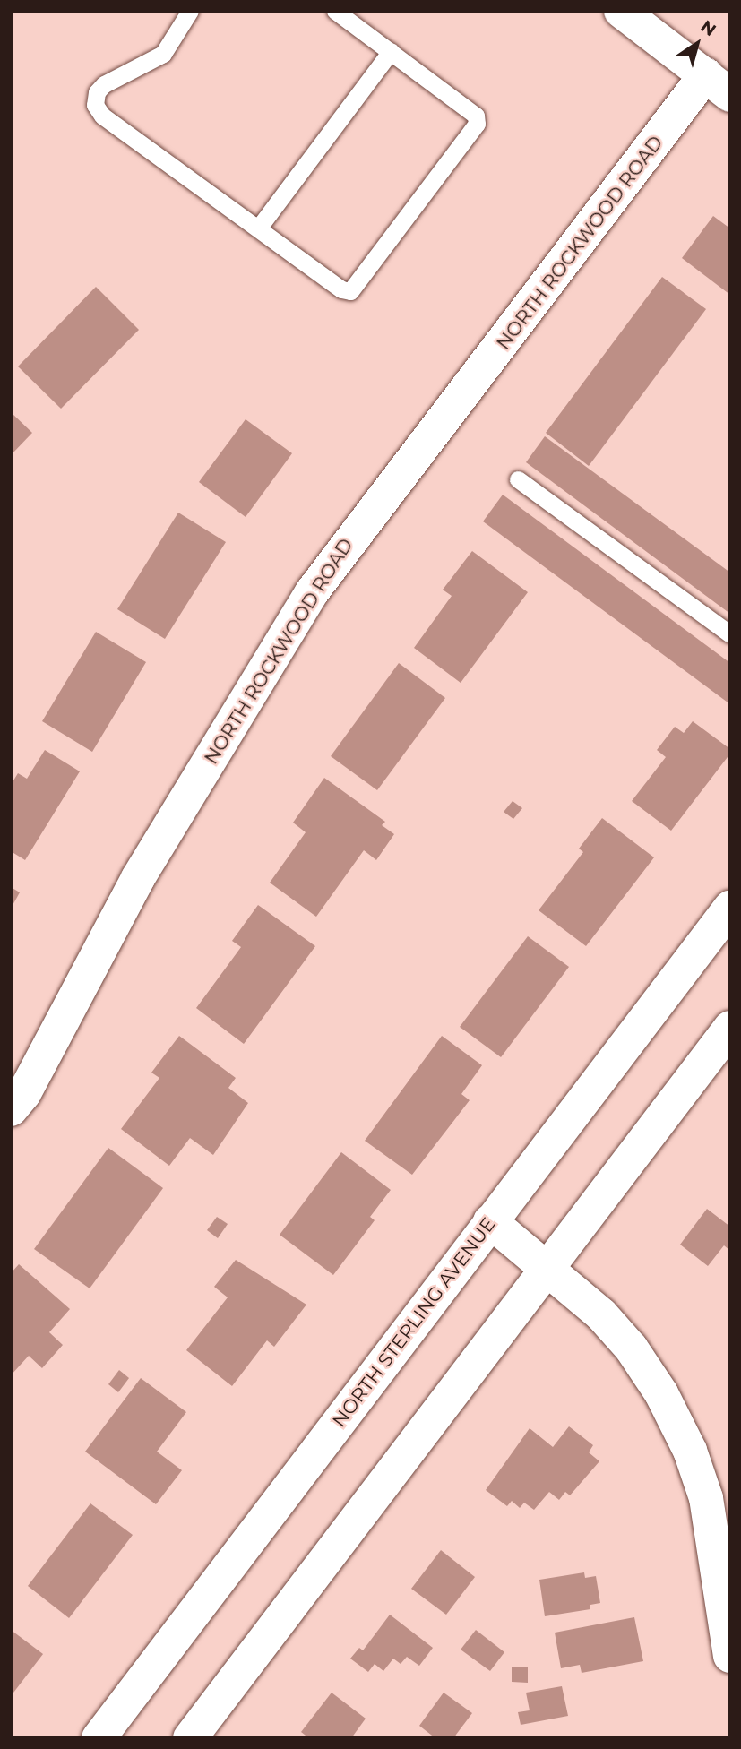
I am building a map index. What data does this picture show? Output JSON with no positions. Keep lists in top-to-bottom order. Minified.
{"streets":{"main road":["NORTH ROCKWOOD ROAD","NORTH STERLING AVENUE"]},"north":"top right"}
